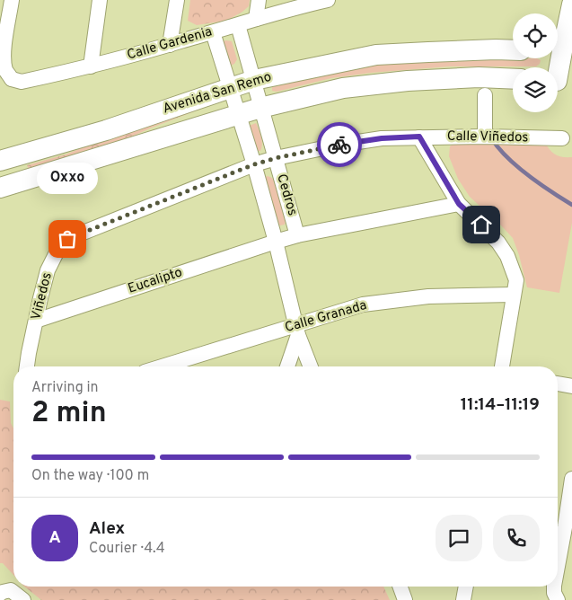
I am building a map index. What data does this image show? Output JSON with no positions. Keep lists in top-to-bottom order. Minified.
{"streets":{"street":["Calle Gardenia","Avenida San Remo","Calle Viñedos","Cedros","Eucalipto","Viñedos","Calle Granada"]},"crossings":[["Calle Gardenia","Cedros"],["Avenida San Remo","Cedros"],["Calle Viñedos","Cedros"],["Calle Viñedos","Viñedos"],["Cedros","Eucalipto"],["Cedros","Viñedos"],["Cedros","Calle Granada"],["Eucalipto","Viñedos"]],"places":["Oxxo"],"page":{"bubble":"Oxxo","heading":["2 min","Arriving in","11:14–11:19"],"panel":["Alex","Courier · 4.4"],"bar":"On the way · 100 m","round":"A"}}
